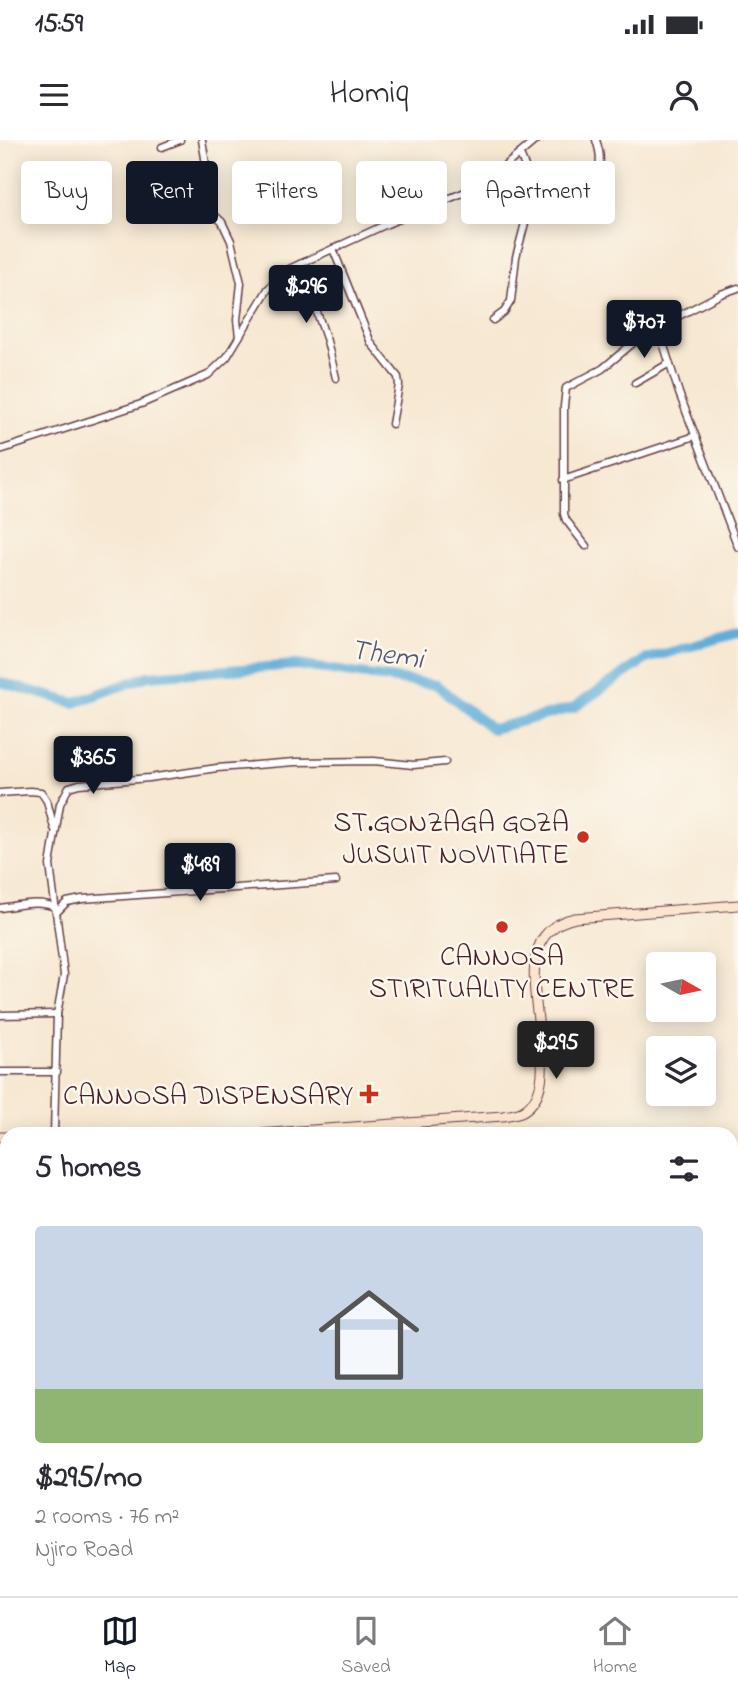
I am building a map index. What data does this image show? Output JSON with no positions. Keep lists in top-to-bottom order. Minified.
{"water":["Themi"],"places":{"other":["ST.GONZAGA GOZA JUSUIT NOVITIATE","CANNOSA STIRITUALITY CENTRE"],"health":["CANNOSA DISPENSARY"]},"north":"right","page":{"status":"15:59","header":"Homiq","chip":["Buy","Rent","Filters","New","Apartment"],"price":["$296","$707","$365","$489","$295"],"heading":"5 homes","list":[{"name":"$295/mo","note":"2 rooms · 76 m² · Njiro Road"}],"tabs":["Map","Saved","Home"]}}
